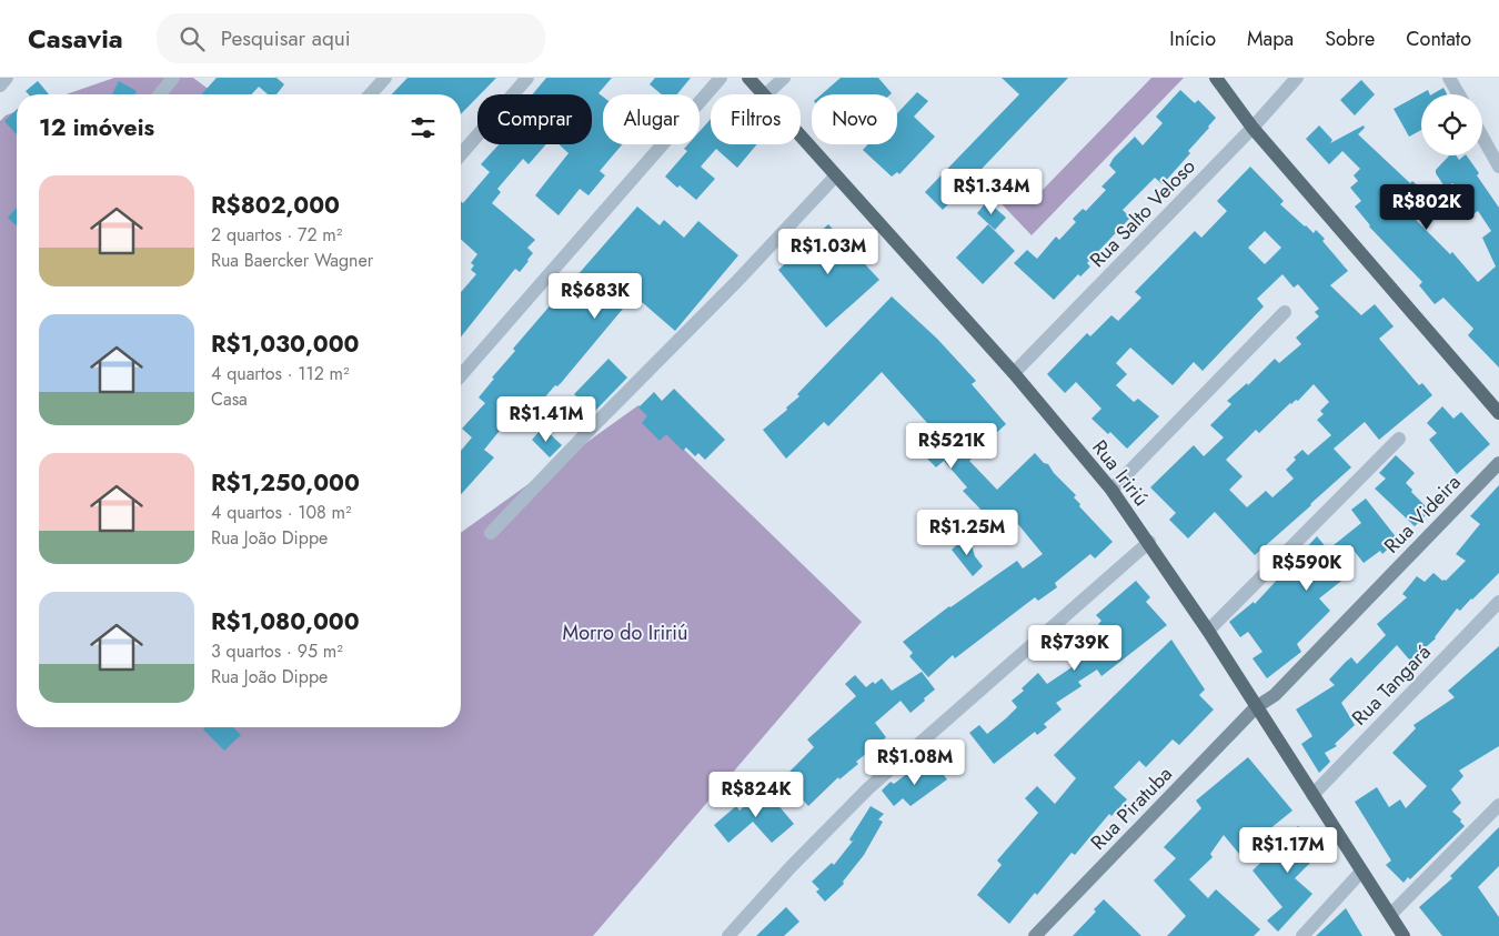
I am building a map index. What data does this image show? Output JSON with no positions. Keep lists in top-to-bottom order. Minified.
{"streets":{"main road":["Rua Iririú","Rua Videira","Rua Piratuba"],"street":["Rua Salto Veloso","Rua Tangará"]},"crossings":[["Rua Salto Veloso","Rua Iririú"],["Rua Iririú","Rua Videira"],["Rua Iririú","Rua Tangará"],["Rua Iririú","Rua Piratuba"],["Rua Videira","Rua Piratuba"]],"parks":["Morro do Iririú"],"page":{"header":"Casavia","search":"Pesquisar aqui","nav":["Início","Mapa","Sobre","Contato"],"chip":["Comprar","Alugar","Filtros","Novo"],"heading":"12 imóveis","list":[{"name":"R$802,000","note":"2 quartos · 72 m² · Rua Baercker Wagner"},{"name":"R$1,030,000","note":"4 quartos · 112 m² · Casa"},{"name":"R$1,250,000","note":"4 quartos · 108 m² · Rua João Dippe"},{"name":"R$1,080,000","note":"3 quartos · 95 m² · Rua João Dippe"}],"price":["R$1.34M","R$802K","R$1.03M","R$683K","R$1.41M","R$521K","R$1.25M","R$590K","R$739K","R$1.08M","R$824K","R$1.17M"]}}
